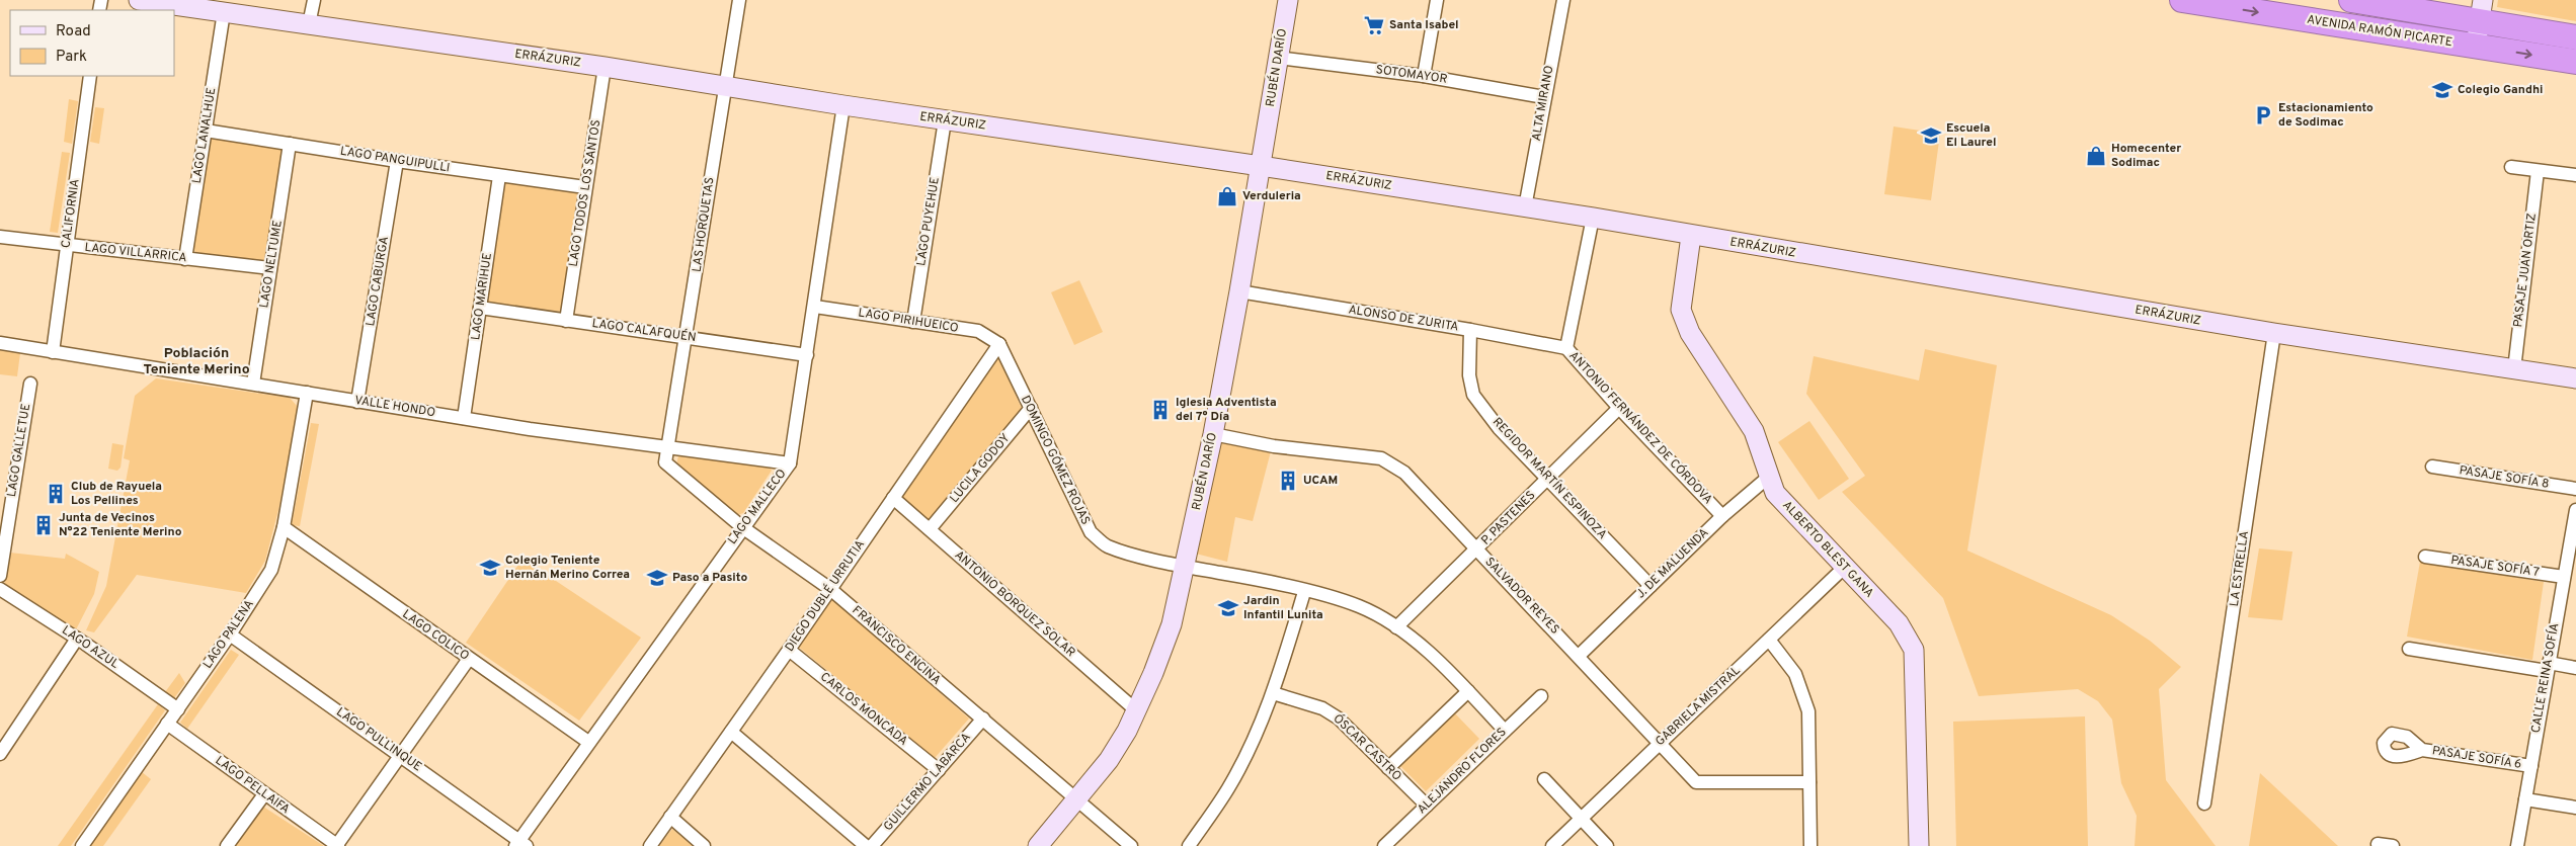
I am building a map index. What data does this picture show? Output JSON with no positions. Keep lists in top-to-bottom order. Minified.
{"streets":{"highway":["AVENIDA RAMÓN PICARTE"],"street":["ERRÁZURIZ","RUBÉN DARÍO","SOTOMAYOR","ALTA MIRANO","LAGO LANALHUE","LAGO PANGUIPULLI","LAGO TODOS LOS SANTOS","CALIFORNIA","LAGO PUYEHUE","LAS HORQUETAS","LAGO VILLARRICA","LAGO NELTUME","PASAJE JUAN ORTIZ","LAGO CABURGA","LAGO MARIHUE","ALONSO DE ZURITA","LAGO PIRIHUEICO","LAGO CALAFQUÉN","VALLE HONDO","ANTONIO FERNÁNDEZ DE CÓRDOVA","LAGO GALLETUE","DOMINGO GÓMEZ ROJAS","LUCILA GODOY","PASAJE SOFÍA 8","REGIDOR MARTÍN ESPINOZA","LAGO MALLECO","P. PASTENES","ALBERTO BLEST GANA","J. DE MALUENDA","PASAJE SOFÍA 7","LA ESTRELLA","DIEGO DUBLÉ URRUTIA","SALVADOR REYES","ANTONIO BORQUEZ SOLAR","LAGO PALENA","LAGO COLICO","FRANCISCO ENCINA","LAGO AZUL","CALLE REINA SOFÍA","GABRIELA MISTRAL","CARLOS MONCADA","LAGO PULLINQUE","ÓSCAR CASTRO","PASAJE SOFÍA 6","ALEJANDRO FLORES","GUILLERMO LABARCA","LAGO PELLAIFA"]},"crossings":[["ERRÁZURIZ","RUBÉN DARÍO"],["ERRÁZURIZ","ALTA MIRANO"],["ERRÁZURIZ","LAGO LANALHUE"],["ERRÁZURIZ","LAGO TODOS LOS SANTOS"],["ERRÁZURIZ","LAGO PUYEHUE"],["ERRÁZURIZ","LAS HORQUETAS"],["ERRÁZURIZ","PASAJE JUAN ORTIZ"],["ERRÁZURIZ","ANTONIO FERNÁNDEZ DE CÓRDOVA"],["ERRÁZURIZ","LAGO MALLECO"],["ERRÁZURIZ","ALBERTO BLEST GANA"],["ERRÁZURIZ","LA ESTRELLA"],["RUBÉN DARÍO","SOTOMAYOR"],["RUBÉN DARÍO","ALONSO DE ZURITA"],["RUBÉN DARÍO","DOMINGO GÓMEZ ROJAS"],["RUBÉN DARÍO","SALVADOR REYES"],["RUBÉN DARÍO","ANTONIO BORQUEZ SOLAR"],["RUBÉN DARÍO","FRANCISCO ENCINA"],["SOTOMAYOR","ALTA MIRANO"],["LAGO LANALHUE","LAGO PANGUIPULLI"],["LAGO LANALHUE","LAGO VILLARRICA"],["LAGO PANGUIPULLI","LAGO TODOS LOS SANTOS"],["LAGO PANGUIPULLI","LAGO NELTUME"],["LAGO PANGUIPULLI","LAGO CABURGA"],["LAGO PANGUIPULLI","LAGO MARIHUE"],["LAGO TODOS LOS SANTOS","LAGO CALAFQUÉN"],["CALIFORNIA","LAGO VILLARRICA"],["CALIFORNIA","VALLE HONDO"],["LAGO PUYEHUE","LAGO PIRIHUEICO"],["LAS HORQUETAS","LAGO CALAFQUÉN"],["LAS HORQUETAS","VALLE HONDO"],["LAS HORQUETAS","FRANCISCO ENCINA"],["LAGO VILLARRICA","LAGO NELTUME"],["LAGO NELTUME","VALLE HONDO"],["LAGO CABURGA","VALLE HONDO"],["LAGO MARIHUE","LAGO CALAFQUÉN"],["LAGO MARIHUE","VALLE HONDO"],["ALONSO DE ZURITA","ANTONIO FERNÁNDEZ DE CÓRDOVA"],["ALONSO DE ZURITA","REGIDOR MARTÍN ESPINOZA"],["LAGO PIRIHUEICO","DOMINGO GÓMEZ ROJAS"],["LAGO PIRIHUEICO","LAGO MALLECO"],["LAGO PIRIHUEICO","DIEGO DUBLÉ URRUTIA"],["LAGO CALAFQUÉN","LAGO MALLECO"],["VALLE HONDO","LAGO MALLECO"],["VALLE HONDO","LAGO PALENA"],["VALLE HONDO","FRANCISCO ENCINA"],["ANTONIO FERNÁNDEZ DE CÓRDOVA","P. PASTENES"],["ANTONIO FERNÁNDEZ DE CÓRDOVA","J. DE MALUENDA"],["DOMINGO GÓMEZ ROJAS","LUCILA GODOY"],["DOMINGO GÓMEZ ROJAS","P. PASTENES"],["DOMINGO GÓMEZ ROJAS","DIEGO DUBLÉ URRUTIA"],["DOMINGO GÓMEZ ROJAS","ALEJANDRO FLORES"],["LUCILA GODOY","ANTONIO BORQUEZ SOLAR"],["REGIDOR MARTÍN ESPINOZA","P. PASTENES"],["REGIDOR MARTÍN ESPINOZA","J. DE MALUENDA"],["LAGO MALLECO","LAGO COLICO"],["LAGO MALLECO","FRANCISCO ENCINA"],["LAGO MALLECO","LAGO PULLINQUE"],["P. PASTENES","SALVADOR REYES"],["ALBERTO BLEST GANA","J. DE MALUENDA"],["ALBERTO BLEST GANA","GABRIELA MISTRAL"],["J. DE MALUENDA","SALVADOR REYES"],["PASAJE SOFÍA 7","CALLE REINA SOFÍA"],["DIEGO DUBLÉ URRUTIA","ANTONIO BORQUEZ SOLAR"],["DIEGO DUBLÉ URRUTIA","FRANCISCO ENCINA"],["DIEGO DUBLÉ URRUTIA","CARLOS MONCADA"],["SALVADOR REYES","GABRIELA MISTRAL"],["LAGO PALENA","LAGO COLICO"],["LAGO PALENA","LAGO AZUL"],["LAGO PALENA","LAGO PULLINQUE"],["LAGO PALENA","LAGO PELLAIFA"],["FRANCISCO ENCINA","GUILLERMO LABARCA"],["CALLE REINA SOFÍA","PASAJE SOFÍA 6"],["CARLOS MONCADA","GUILLERMO LABARCA"],["ÓSCAR CASTRO","ALEJANDRO FLORES"]],"districts":["Población Teniente Merino"],"places":{"supermarket":["Santa Isabel"],"school or university":["Colegio Gandhi","Escuela El Laurel","Colegio Teniente Hernán Merino Correa","Paso a Pasito","Jardin Infantil Lunita"],"parking":["Estacionamiento de Sodimac"],"shop":["Homecenter Sodimac","Verduleria"],"building":["Iglesia Adventista del 7° Día","UCAM","Club de Rayuela Los Pellines","Junta de Vecinos N°22 Teniente Merino"]},"legend":["Road","Park"]}
